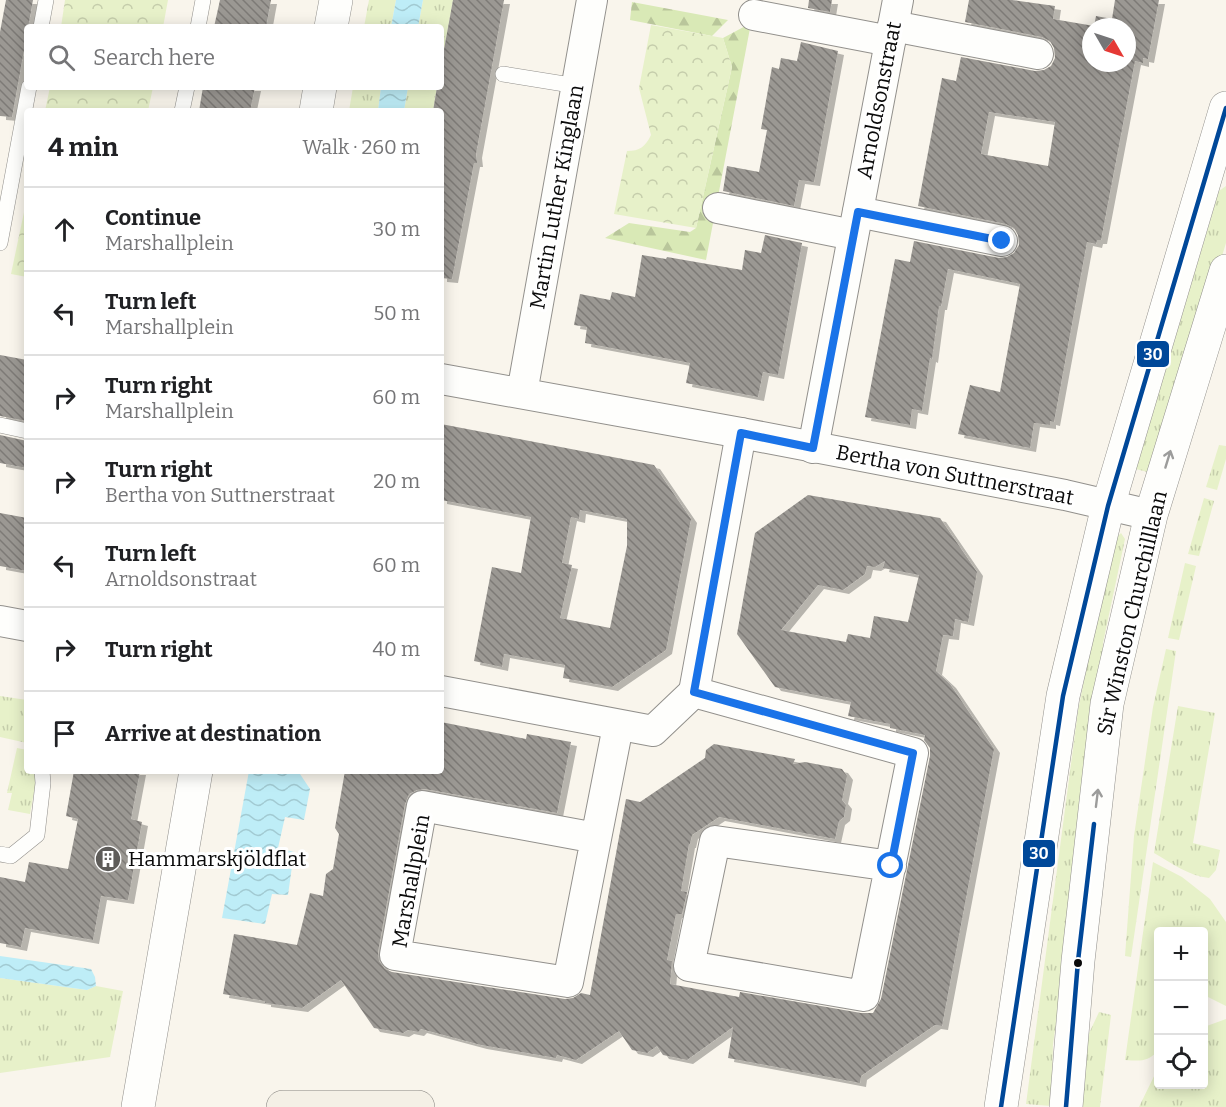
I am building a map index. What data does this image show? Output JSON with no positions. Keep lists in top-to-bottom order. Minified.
{"streets":{"street":["Arnoldsonstraat","Martin Luther Kinglaan","Bertha von Suttnerstraat","Sir Winston Churchilllaan","Marshallplein"]},"crossings":[["Arnoldsonstraat","Bertha von Suttnerstraat"],["Martin Luther Kinglaan","Bertha von Suttnerstraat"],["Bertha von Suttnerstraat","Sir Winston Churchilllaan"]],"places":{"building":["Hammarskjöldflat"]},"lines":["transit line 30"],"north":"bottom right","page":{"search":"Search here","heading":["4 min","Walk · 260 m"],"list":[["Continue","Marshallplein","30 m"],["Turn left","Marshallplein","50 m"],["Turn right","Marshallplein","60 m"],["Turn right","Bertha von Suttnerstraat","20 m"],["Turn left","Arnoldsonstraat","60 m"],["Turn right","40 m"],"Arrive at destination"],"map_buttons":["+","−"]}}
